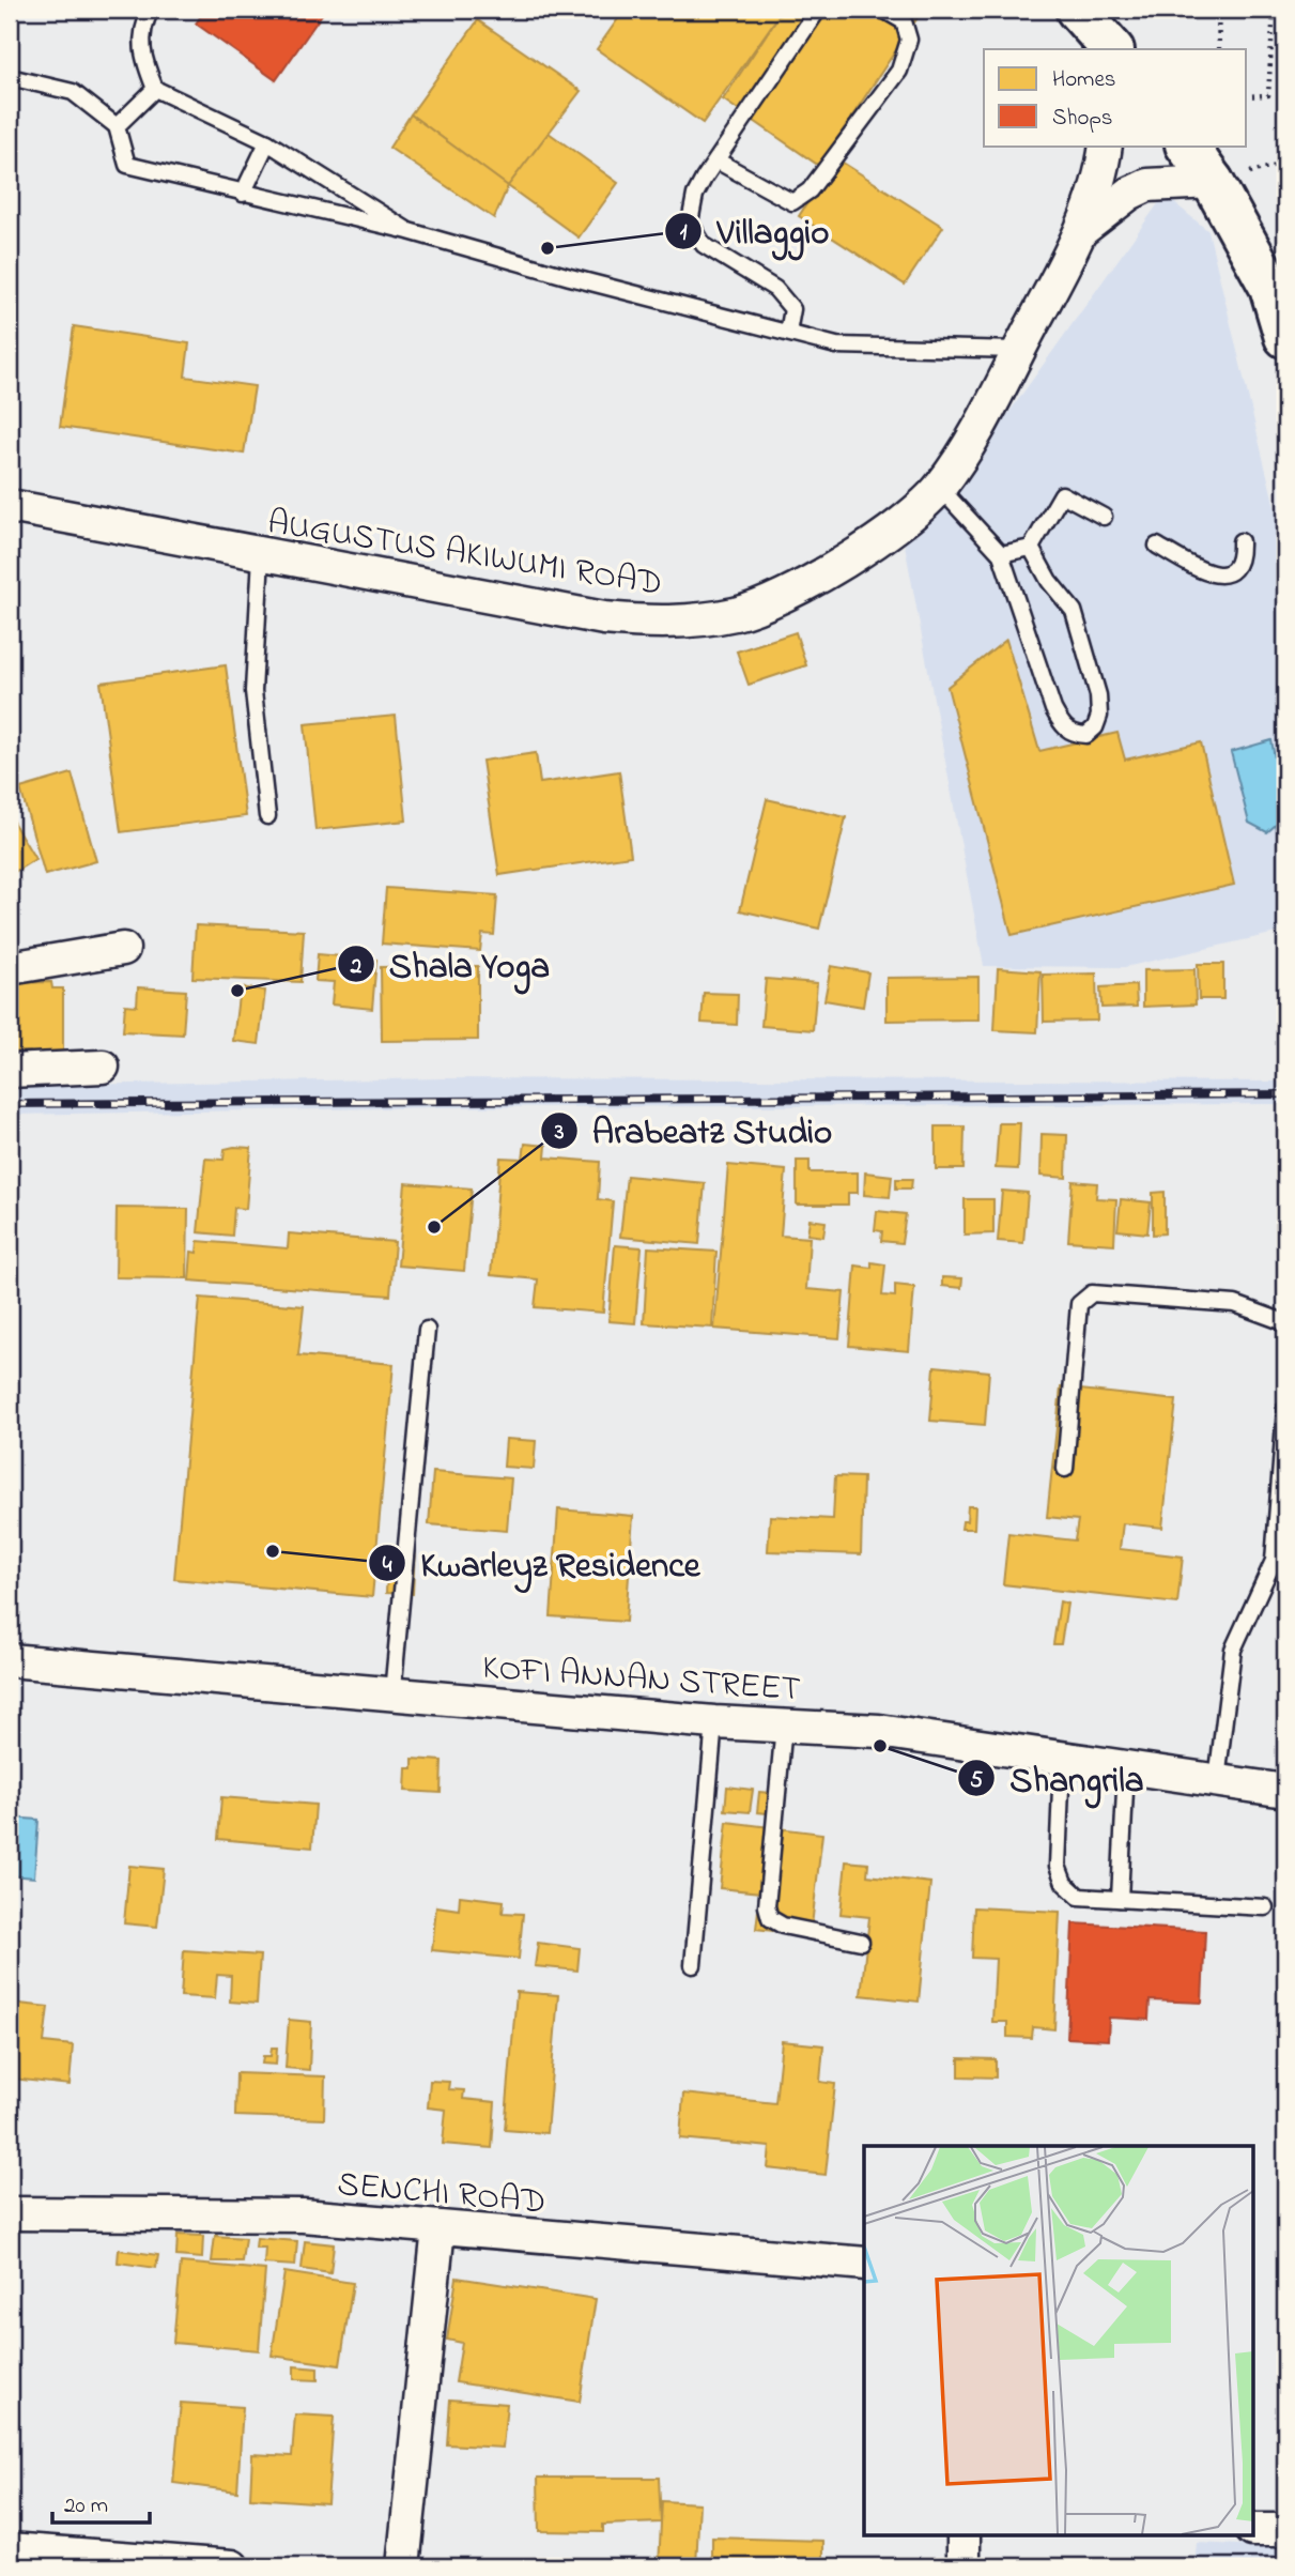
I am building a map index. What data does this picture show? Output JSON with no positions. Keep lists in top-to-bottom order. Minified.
{"streets":{"street":["AUGUSTUS AKIWUMI ROAD","KOFI ANNAN STREET","SENCHI ROAD"]},"places":["Villaggio","Shala Yoga","Arabeatz Studio","Kwarleyz Residence","Shangrila"],"legend":["Homes","Shops"],"scale_bar":"20 m"}
